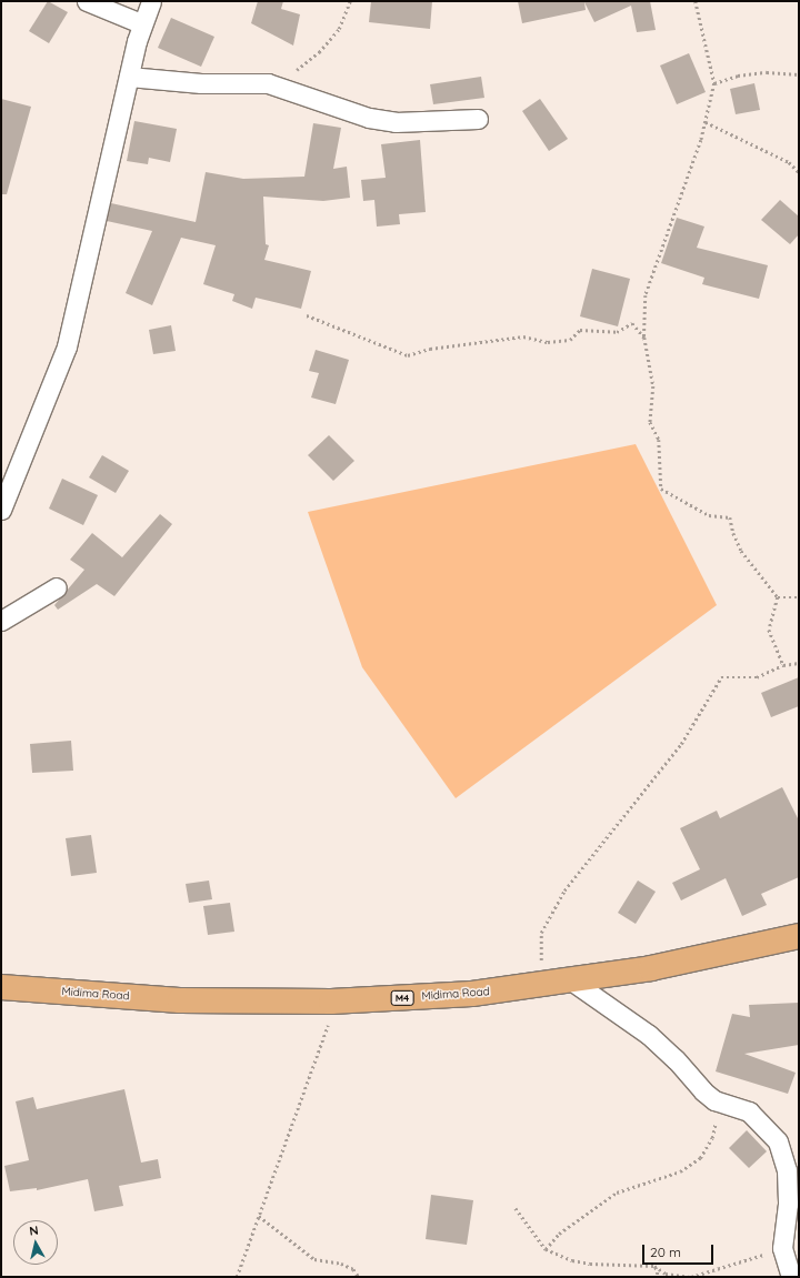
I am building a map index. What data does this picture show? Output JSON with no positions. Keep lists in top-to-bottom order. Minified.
{"streets":{"main road":["Midima Road","M4"]},"scale_bar":"20 m","north":"top"}
